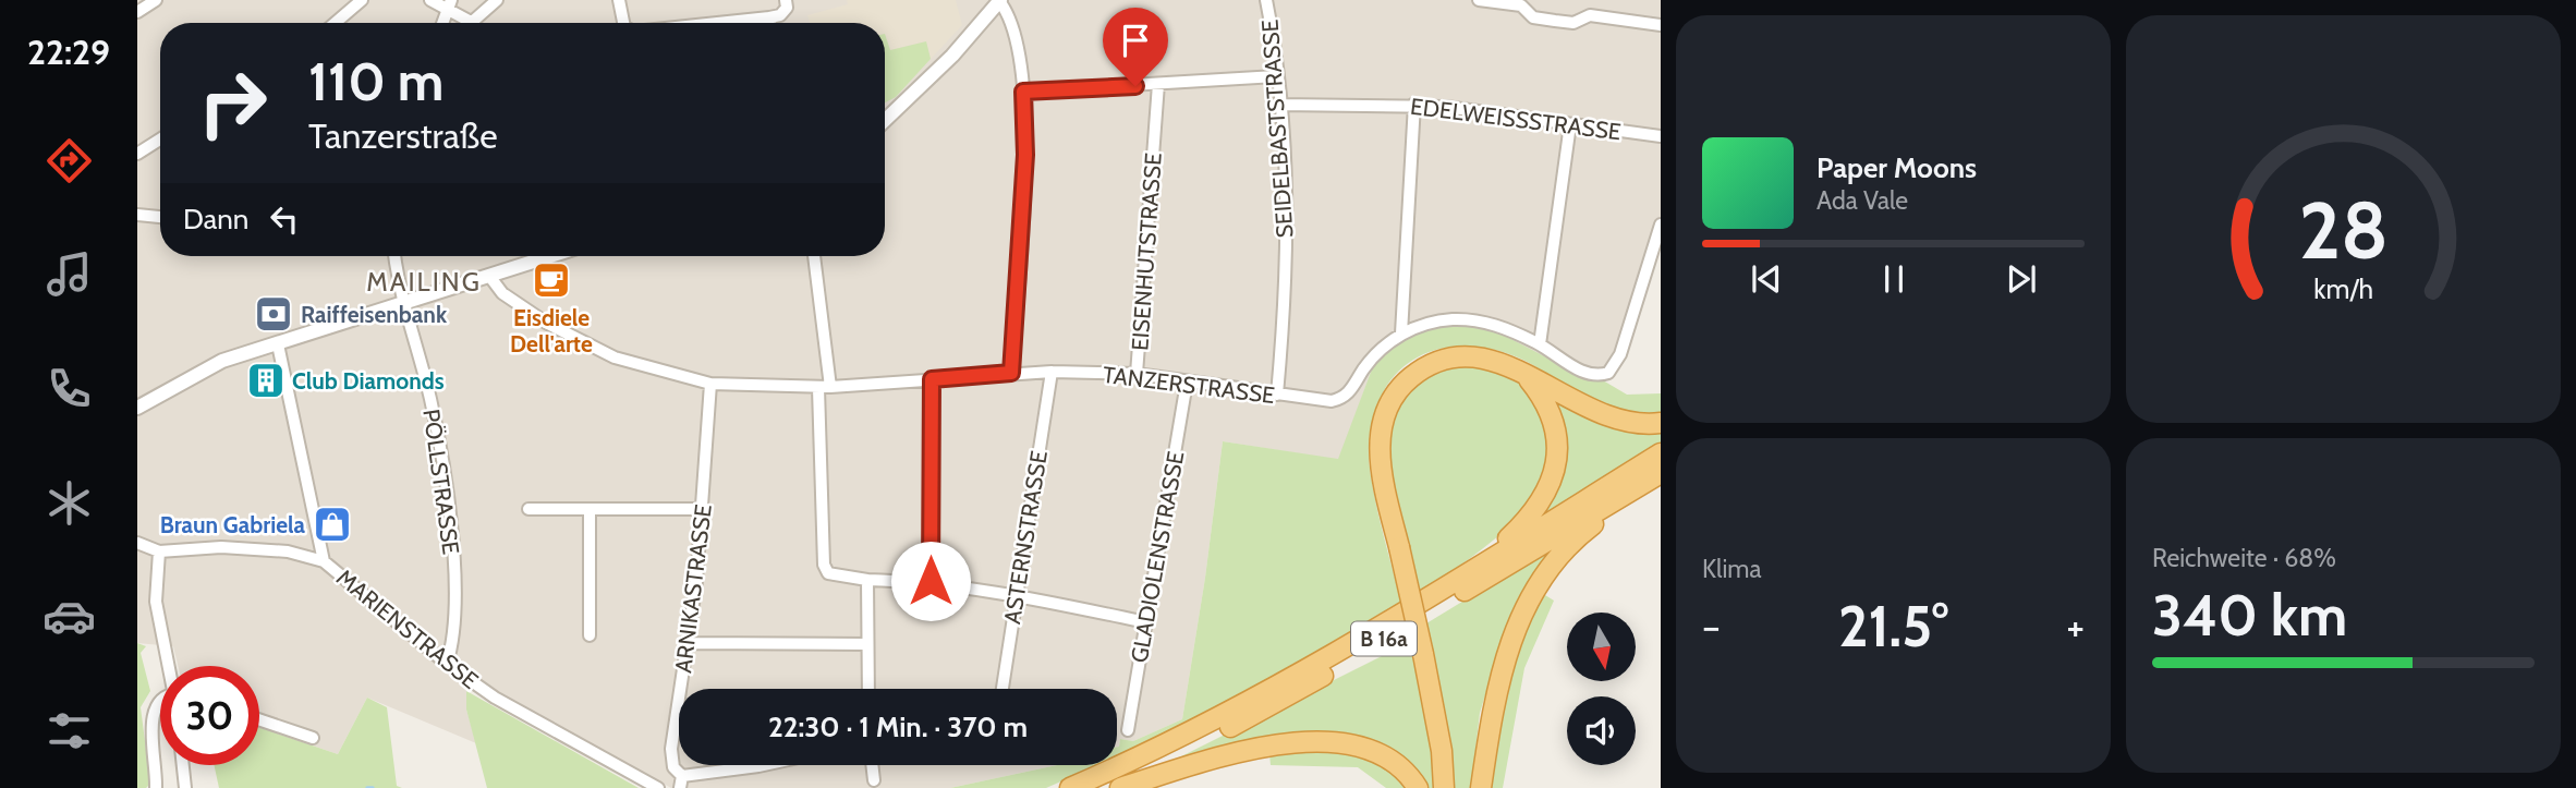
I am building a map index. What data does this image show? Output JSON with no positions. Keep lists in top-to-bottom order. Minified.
{"streets":{"highway":["B 16a"],"street":["EDELWEISSSTRASSE","SEIDELBASTSTRASSE","EISENHUTSTRASSE","TANZERSTRASSE","PÖLLSTRASSE","ASTERNSTRASSE","GLADIOLENSTRASSE","ARNIKASTRASSE","MARIENSTRASSE"]},"crossings":[["EDELWEISSSTRASSE","SEIDELBASTSTRASSE"],["SEIDELBASTSTRASSE","TANZERSTRASSE"],["EISENHUTSTRASSE","TANZERSTRASSE"],["TANZERSTRASSE","ASTERNSTRASSE"],["TANZERSTRASSE","GLADIOLENSTRASSE"],["TANZERSTRASSE","ARNIKASTRASSE"],["PÖLLSTRASSE","MARIENSTRASSE"]],"districts":["MAILING"],"places":{"cafe":["Eisdiele Dell'arte"],"bank":["Raiffeisenbank"],"building":["Club Diamonds"],"shop":["Braun Gabriela"]},"north":"bottom","page":{"tabs":"22:29","turn":["110 m","Tanzerstraße"],"song":["Paper Moons","Ada Vale"],"then":"Dann","tile":["Klima",["Reichweite · 68%","340 km"]],"heat":["−","21.5°","+"],"limit":"30","trip":"22:30 · 1 Min. · 370 m","gauge":["28","km/h"]}}
